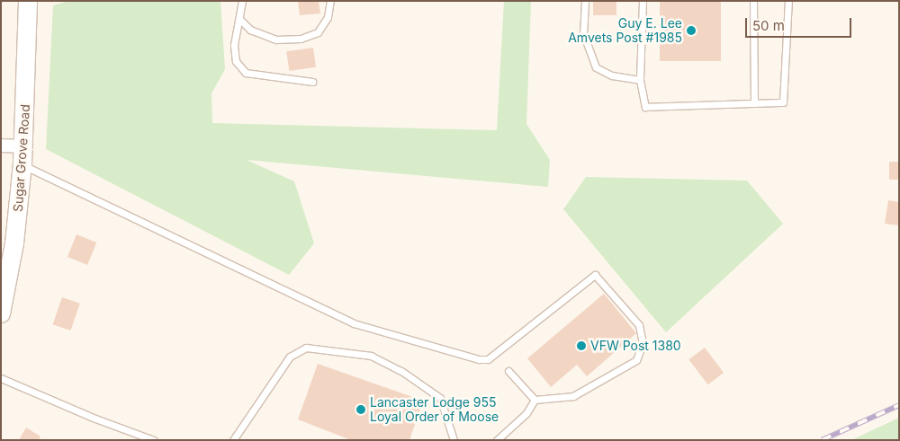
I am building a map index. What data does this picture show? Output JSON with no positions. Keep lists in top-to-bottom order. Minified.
{"streets":{"street":["Sugar Grove Road"]},"places":["Guy E. Lee Amvets Post #1985","VFW Post 1380","Lancaster Lodge 955 Loyal Order of Moose"],"scale_bar":"50 m"}
